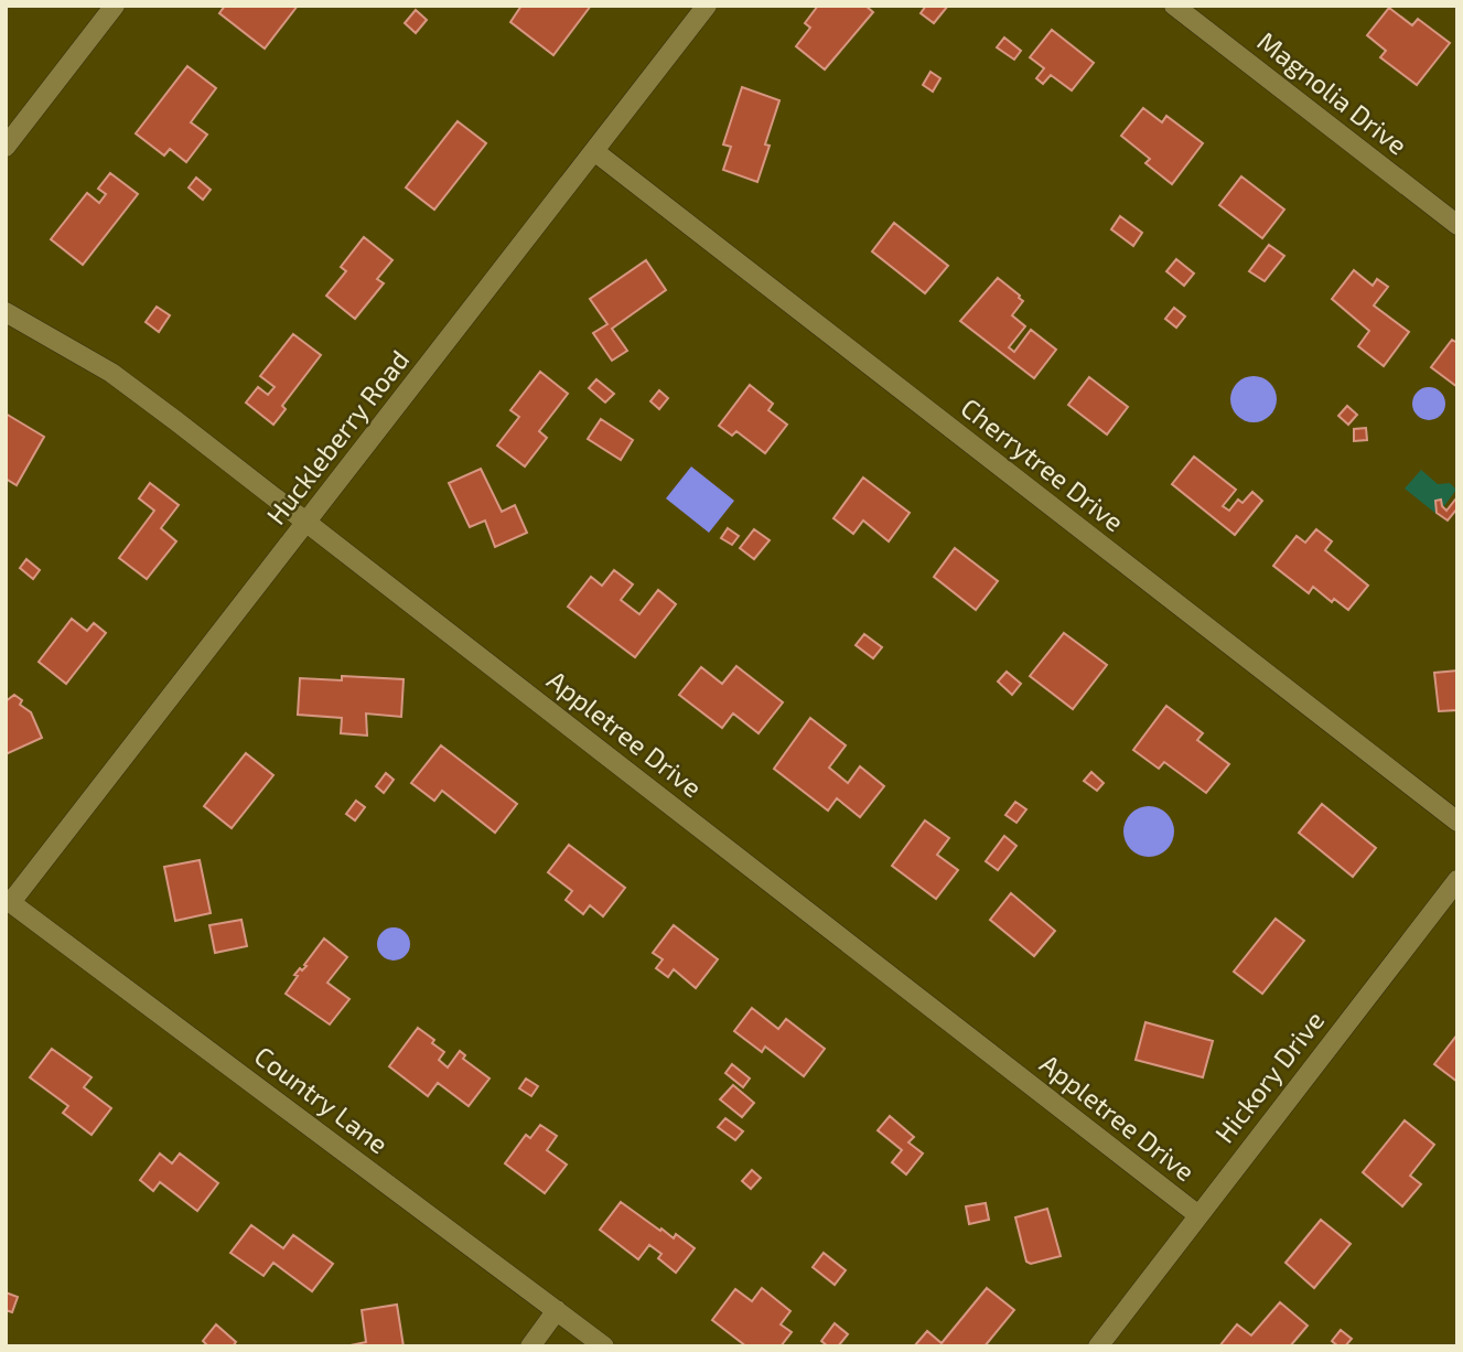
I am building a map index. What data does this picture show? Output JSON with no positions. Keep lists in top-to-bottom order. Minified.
{"streets":{"street":["Magnolia Drive","Huckleberry Road","Cherrytree Drive","Appletree Drive","Hickory Drive","Country Lane"]},"crossings":[["Huckleberry Road","Cherrytree Drive"],["Huckleberry Road","Appletree Drive"],["Huckleberry Road","Country Lane"],["Appletree Drive","Hickory Drive"]]}
